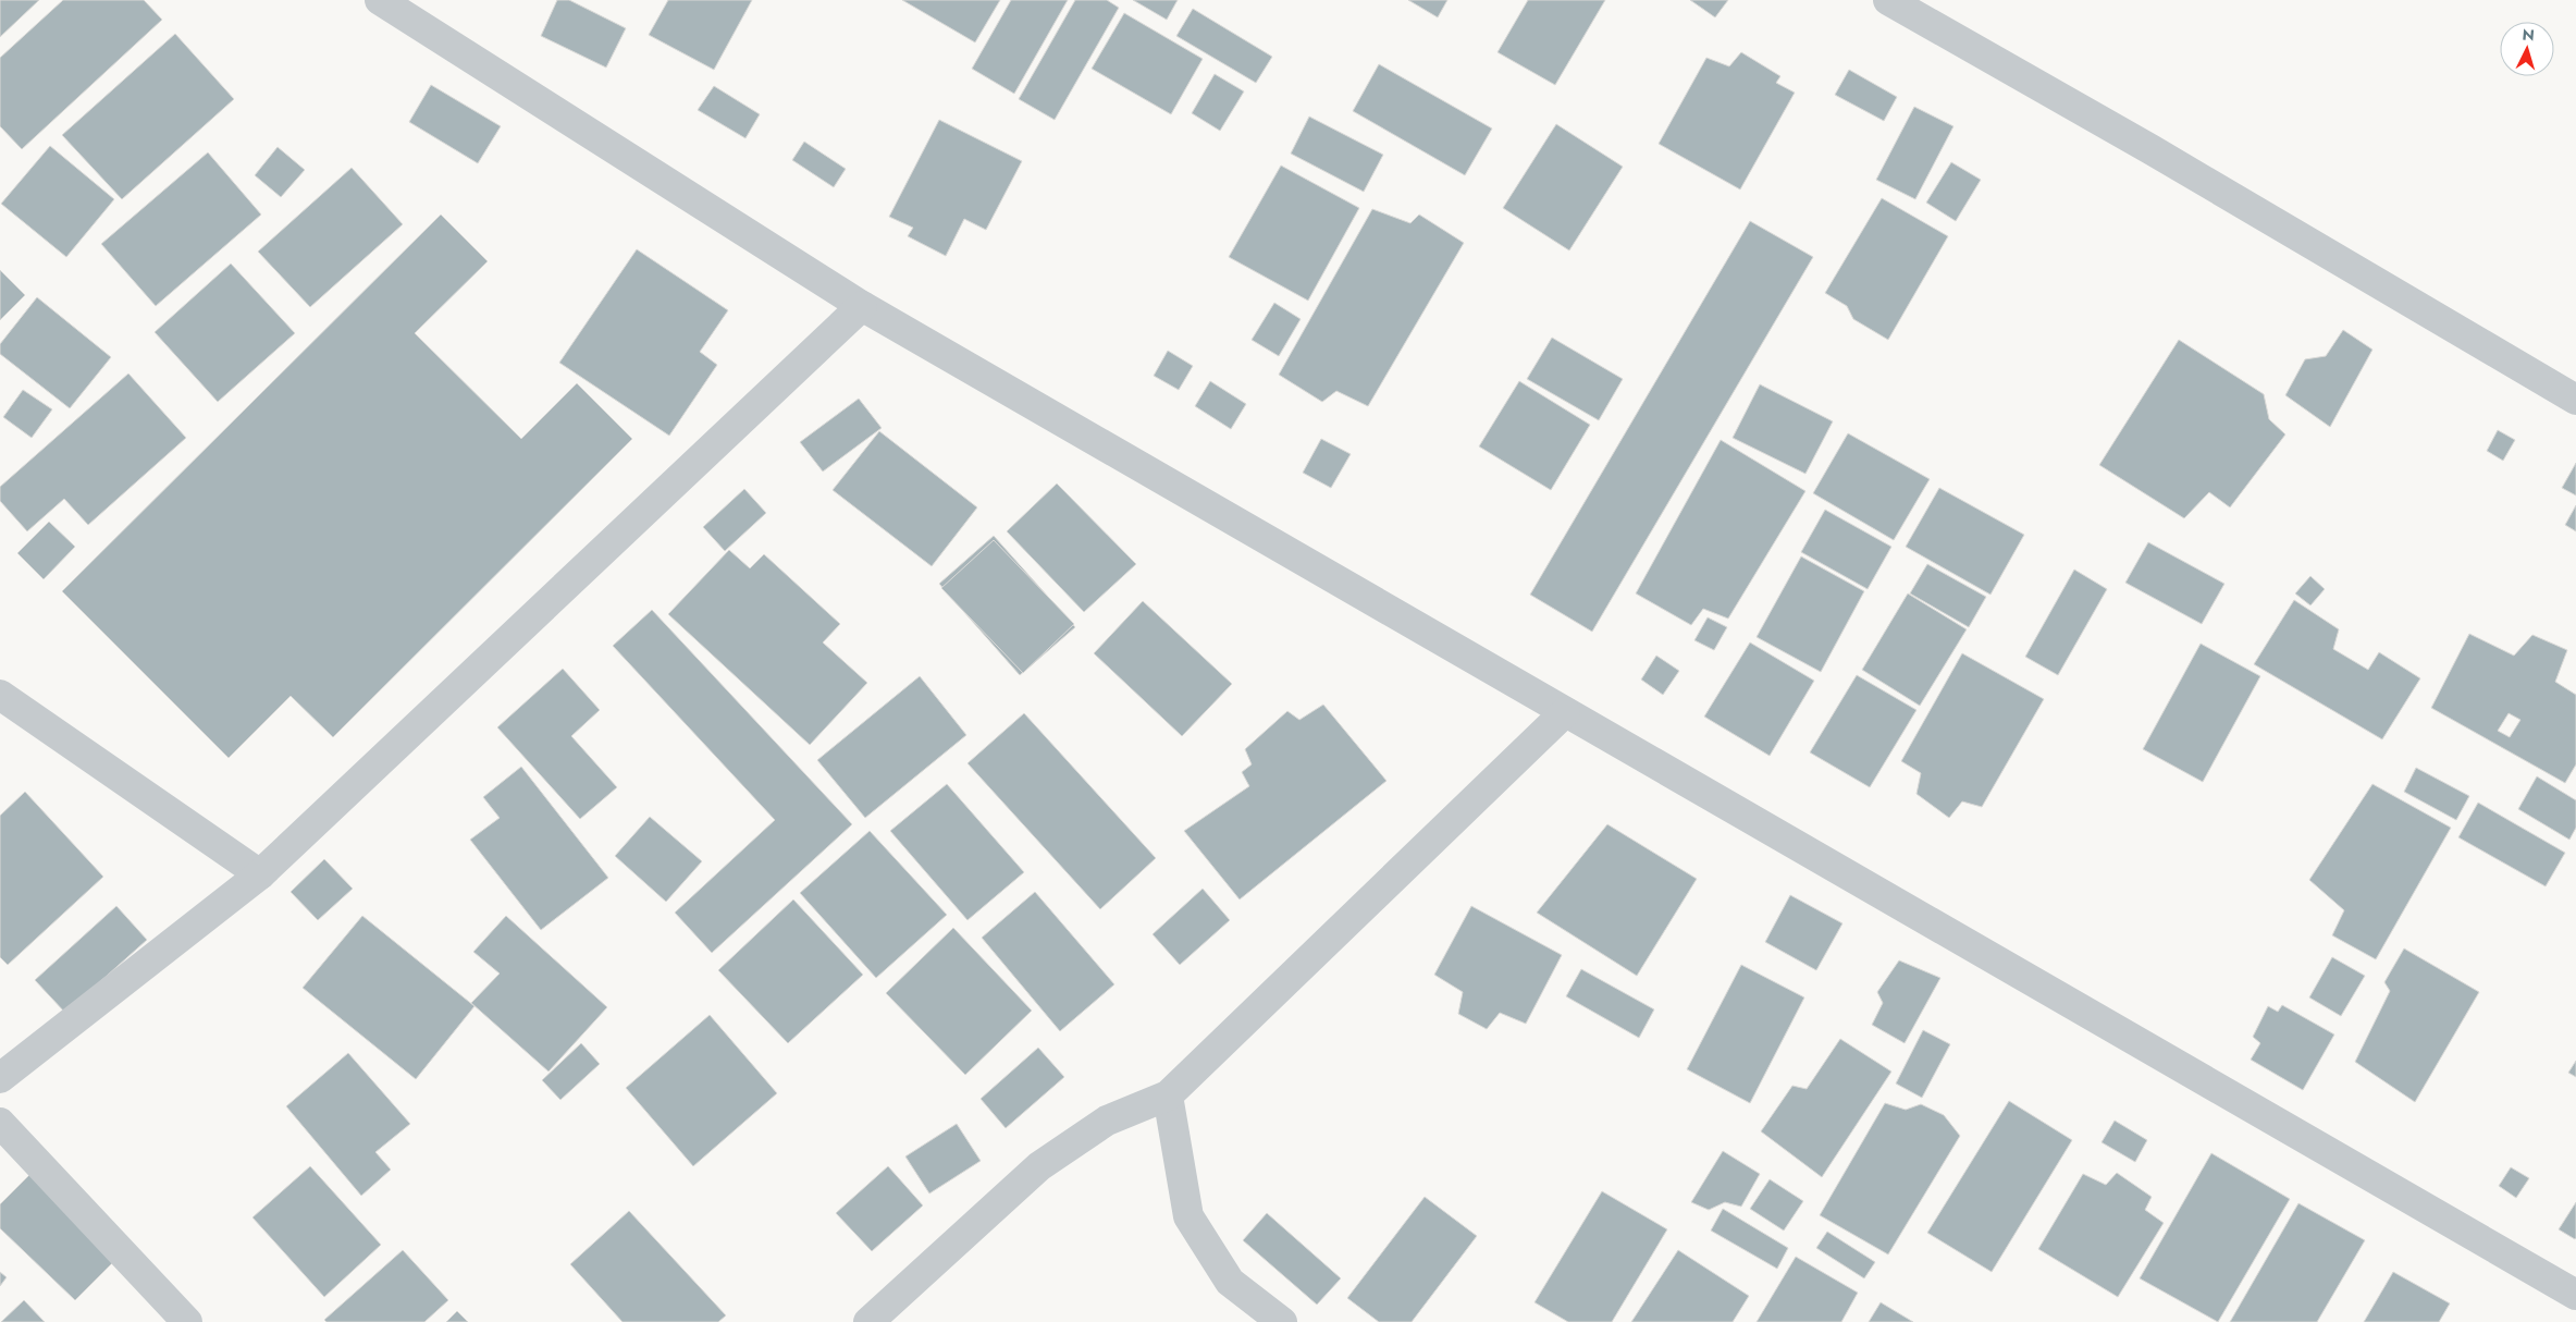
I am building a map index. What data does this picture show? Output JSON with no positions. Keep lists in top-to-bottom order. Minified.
{"north":"top"}
